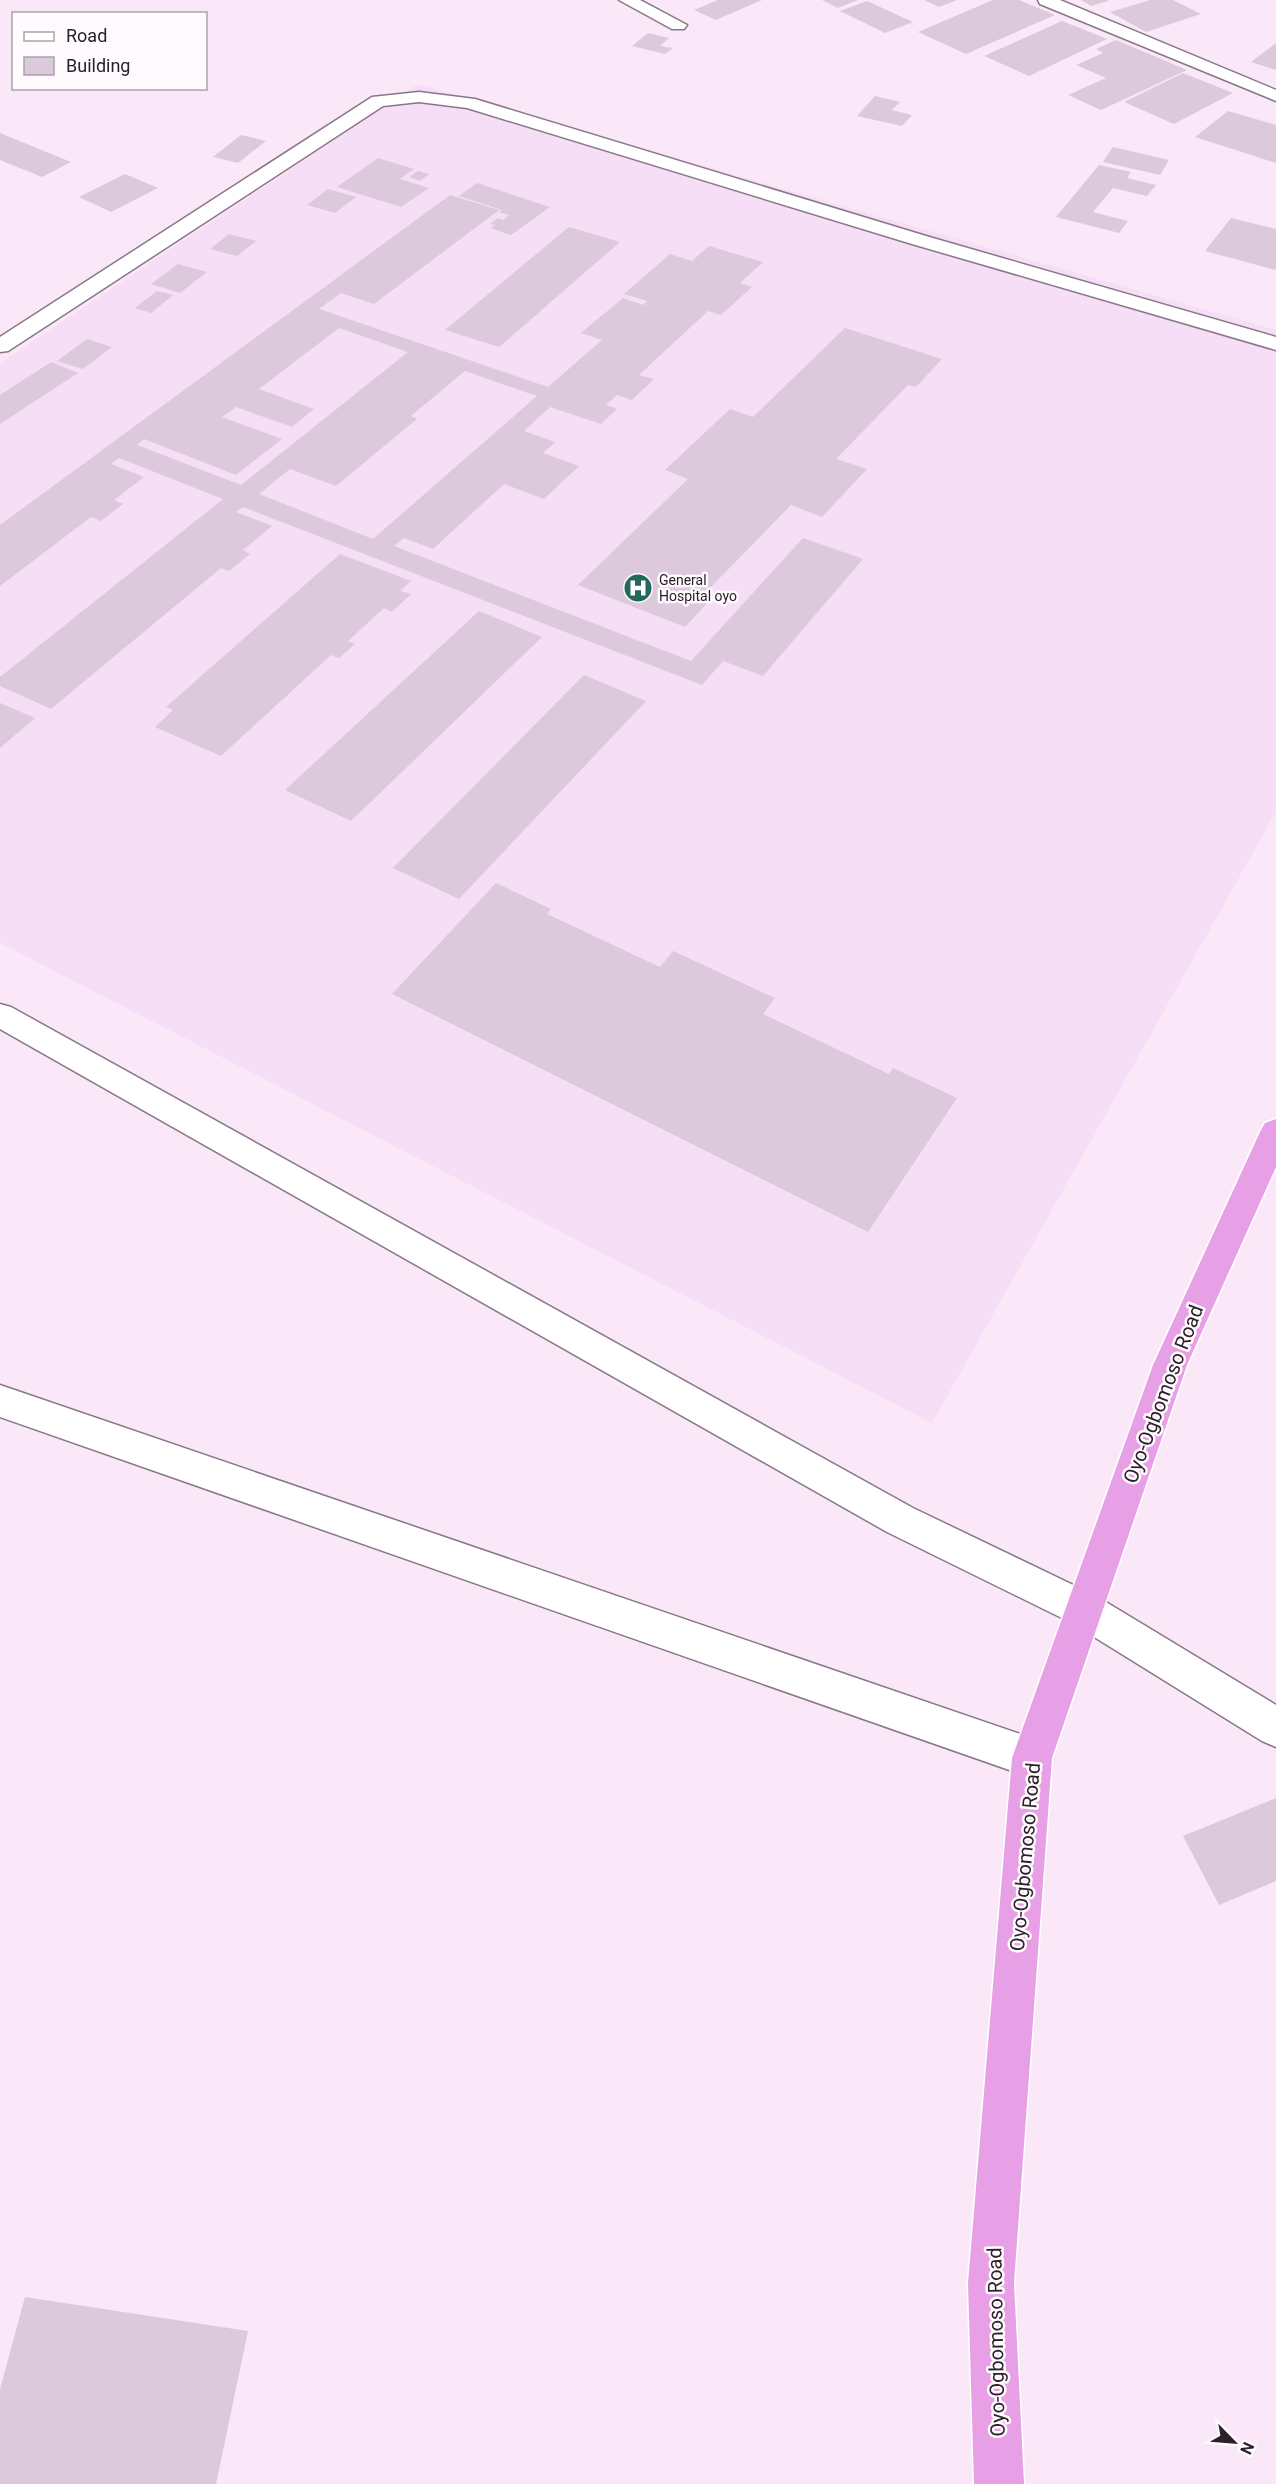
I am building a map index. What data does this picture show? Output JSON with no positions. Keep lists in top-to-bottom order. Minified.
{"streets":{"highway":["Oyo-Ogbomoso Road"]},"places":{"hospital":["General Hospital oyo"]},"legend":["Road","Building"],"north":"bottom right"}
